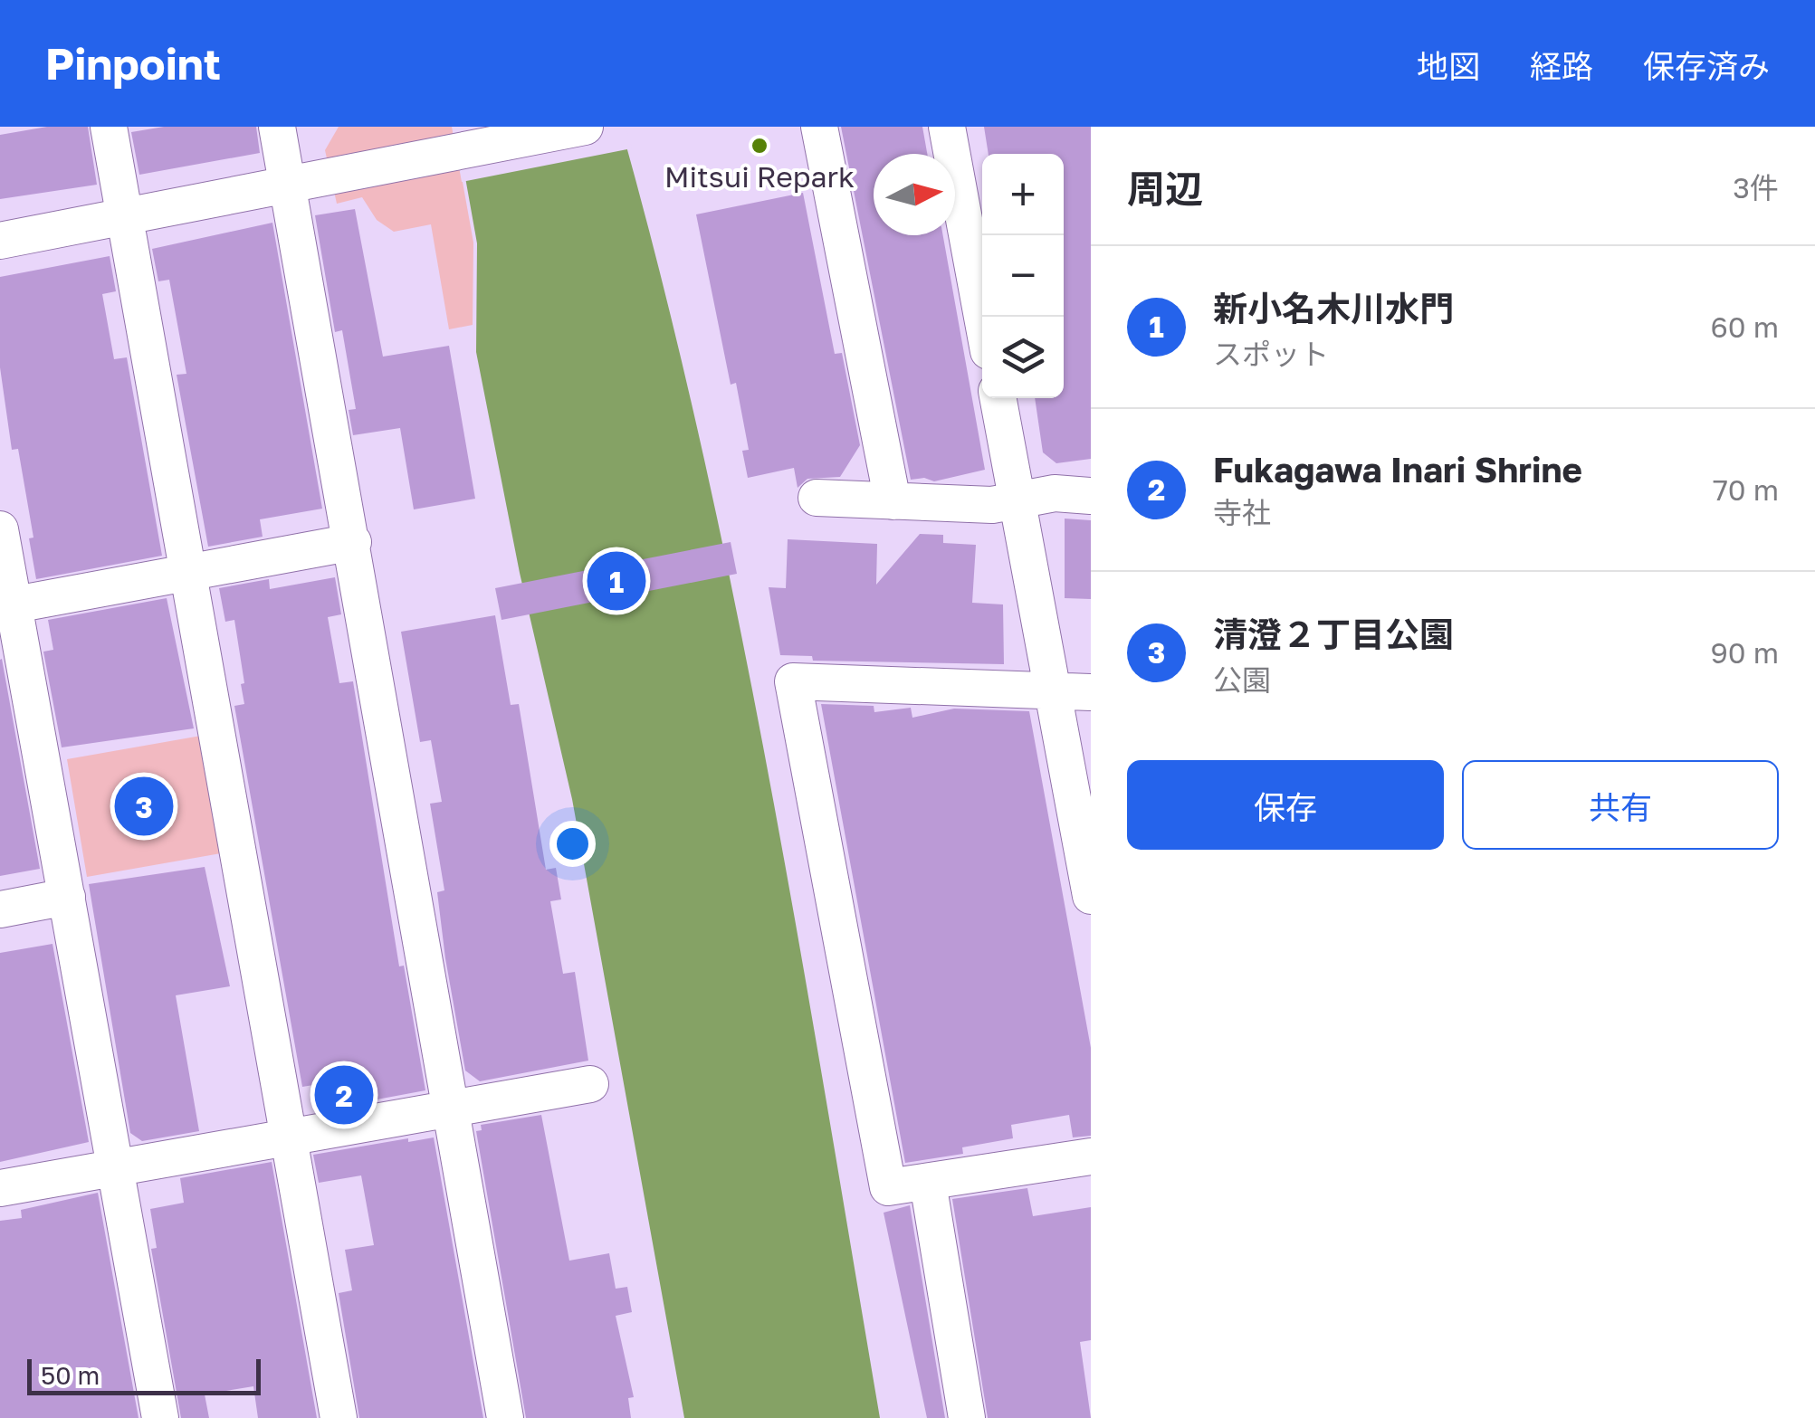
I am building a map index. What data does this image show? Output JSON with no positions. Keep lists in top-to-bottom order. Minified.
{"places":["Mitsui Repark"],"scale_bar":"50 m","north":"right","page":{"header":"Pinpoint","nav":["地図","経路","保存済み"],"heading":["周辺","3件"],"map_buttons":["+","−"],"list":[{"mark":"1","name":"新小名木川水門","note":"スポット","value":"60 m"},{"mark":"2","name":"Fukagawa Inari Shrine","note":"寺社","value":"70 m"},{"mark":"3","name":"清澄２丁目公園","note":"公園","value":"90 m"}],"pins":["1","3","2"],"buttons":["保存","共有"],"scale":"50 m"}}
